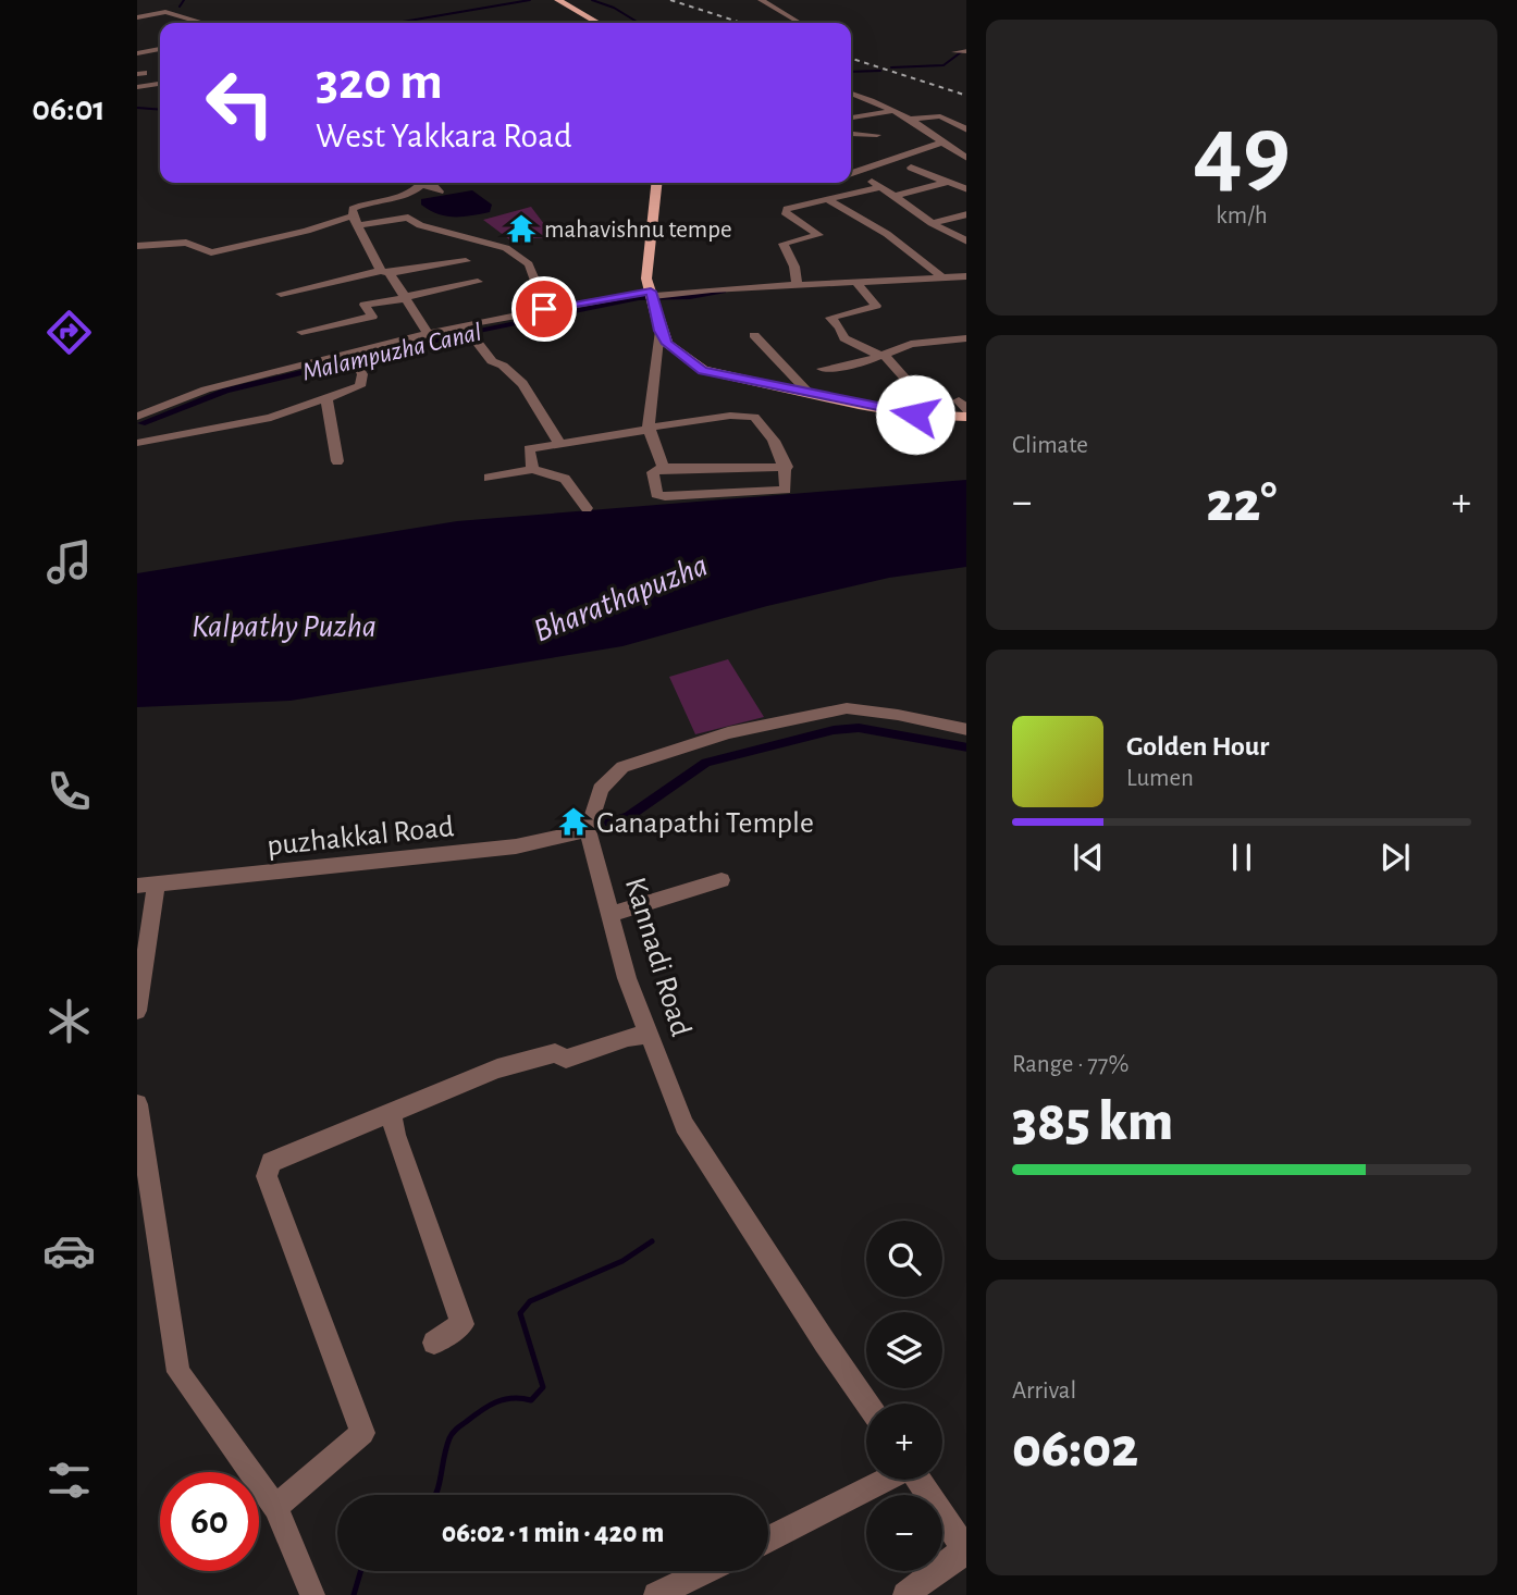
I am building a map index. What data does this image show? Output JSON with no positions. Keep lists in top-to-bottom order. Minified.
{"streets":{"street":["puzhakkal Road","Kannadi Road"]},"crossings":[["puzhakkal Road","Kannadi Road"]],"water":["Malampuzha Canal","Bharathapuzha","Kalpathy Puzha"],"places":{"temple":["mahavishnu tempe","Ganapathi Temple"]},"page":{"tabs":"06:01","tile":[["49","km/h"],"Climate",["Range · 77%","385 km"],["Arrival","06:02"]],"turn":["320 m","West Yakkara Road"],"heat":["−","22°","+"],"song":["Golden Hour","Lumen"],"map_buttons":["+","−"],"limit":"60","trip":"06:02 · 1 min · 420 m"}}
